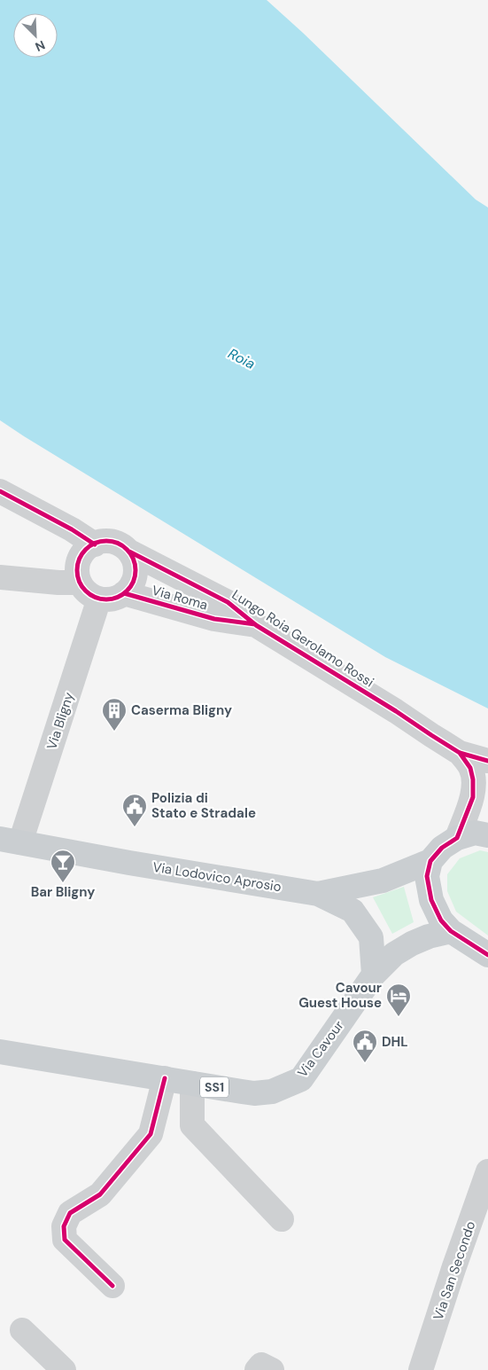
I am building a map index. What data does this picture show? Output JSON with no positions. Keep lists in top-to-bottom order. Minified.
{"streets":{"main road":["Via Lodovico Aprosio","Via Cavour","SS1"],"street":["Via Roma","Lungo Roia Gerolamo Rossi","Via Bligny","Via San Secondo"]},"crossings":[["Via Roma","Lungo Roia Gerolamo Rossi"],["Via Roma","Via Bligny"],["Lungo Roia Gerolamo Rossi","Via Bligny"],["Via Bligny","Via Lodovico Aprosio"]],"water":["Roia"],"places":{"building":["Caserma Bligny"],"public building":["Polizia di Stato e Stradale","DHL"],"bar":["Bar Bligny"],"hotel":["Cavour Guest House"]},"north":"bottom right"}
